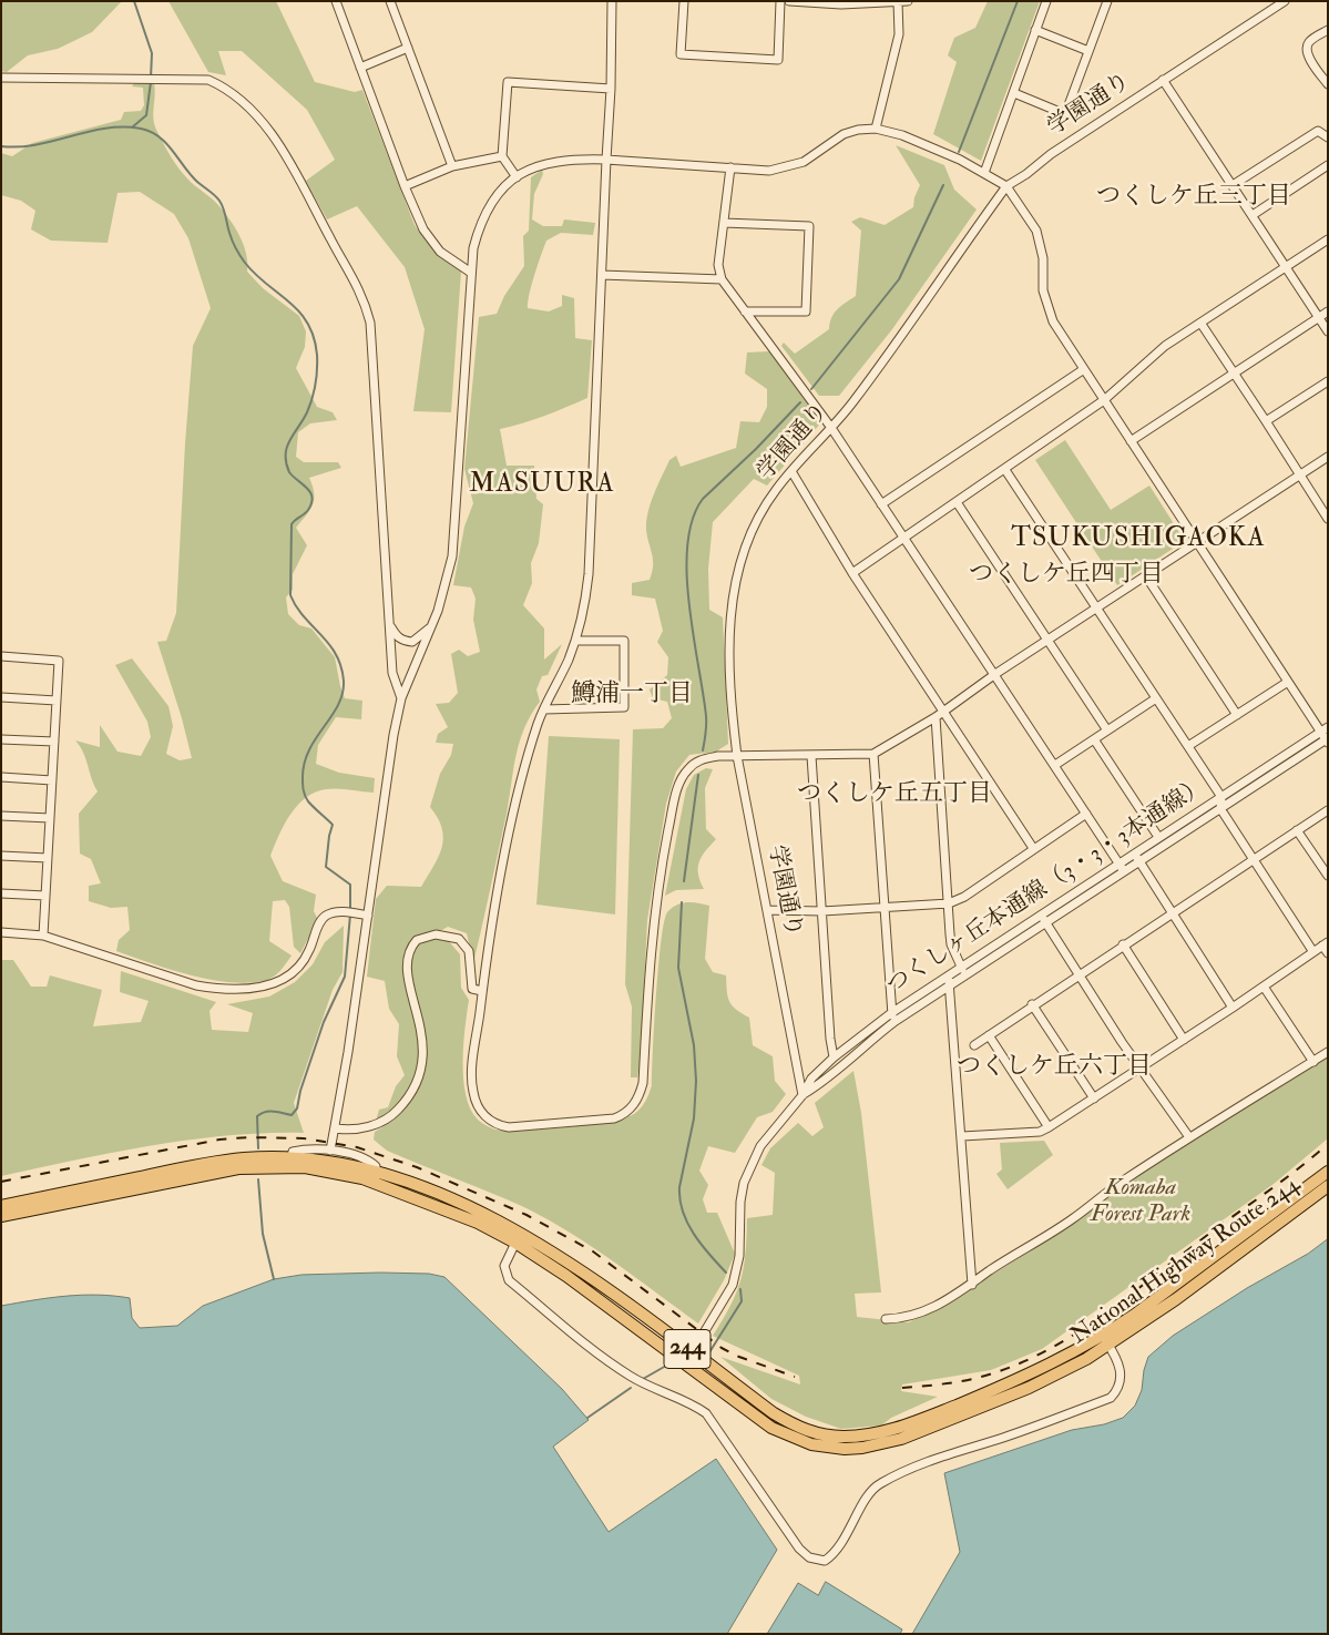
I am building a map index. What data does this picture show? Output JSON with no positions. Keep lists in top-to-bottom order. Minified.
{"streets":{"highway":["National Highway Route 244","244"],"street":["学園通り","つくしヶ丘本通線（3・3・3本通線）"]},"crossings":[["学園通り","つくしヶ丘本通線（3・3・3本通線）"],["つくしヶ丘本通線（3・3・3本通線）","National Highway Route 244"]],"districts":["つくしケ丘三丁目","MASUURA","TSUKUSHIGAOKA","つくしケ丘四丁目","鱒浦一丁目","つくしケ丘五丁目","つくしケ丘六丁目"],"parks":["Komaba Forest Park"]}
